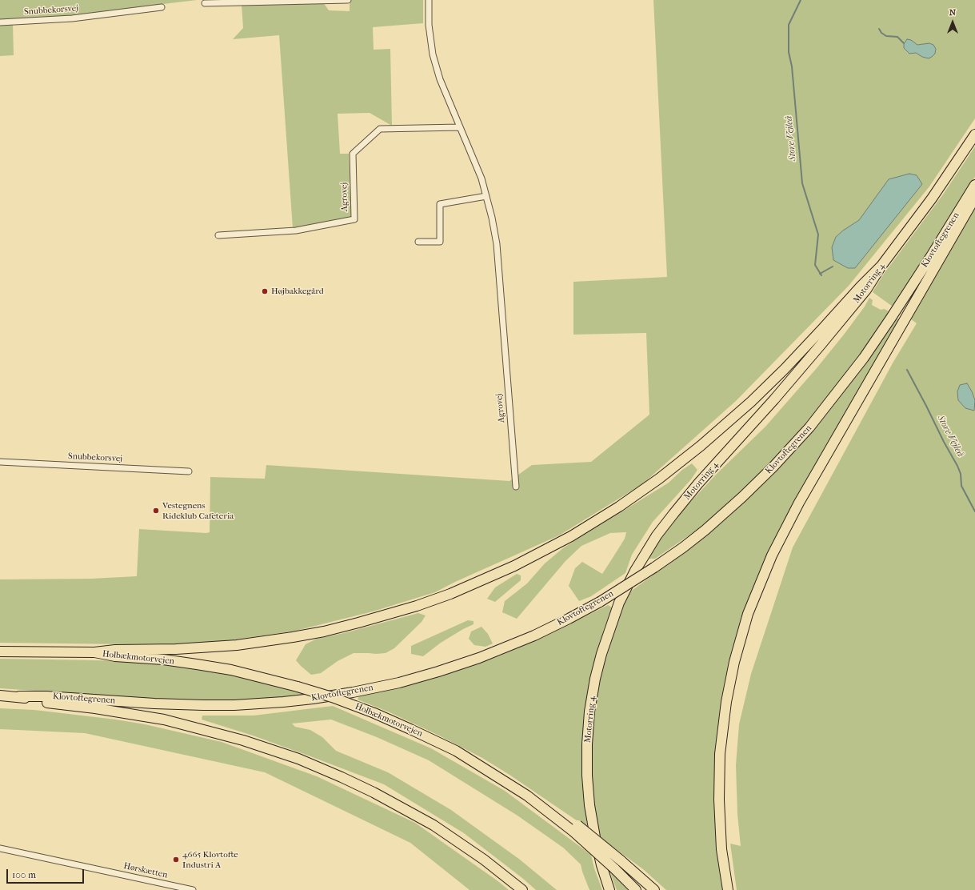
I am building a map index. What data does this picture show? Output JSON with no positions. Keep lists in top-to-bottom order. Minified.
{"streets":{"highway":["Klovtoftegrenen","Motorring 4","Holbækmotorvejen"],"street":["Snubbekorsvej","Agrovej","Hørskætten"]},"water":["Store Vejleå"],"places":["Højbakkegård","Vestegnens Rideklub Cafeteria","4665 Klovtofte Industri A"],"scale_bar":"100 m","north":"top"}
